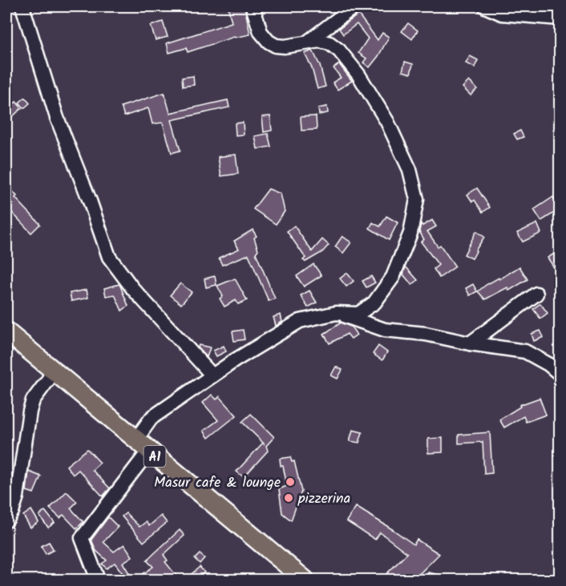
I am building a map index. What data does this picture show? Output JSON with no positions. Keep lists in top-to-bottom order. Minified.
{"streets":{"highway":["A1"]},"places":["Masur cafe & lounge","pizzerina"]}
